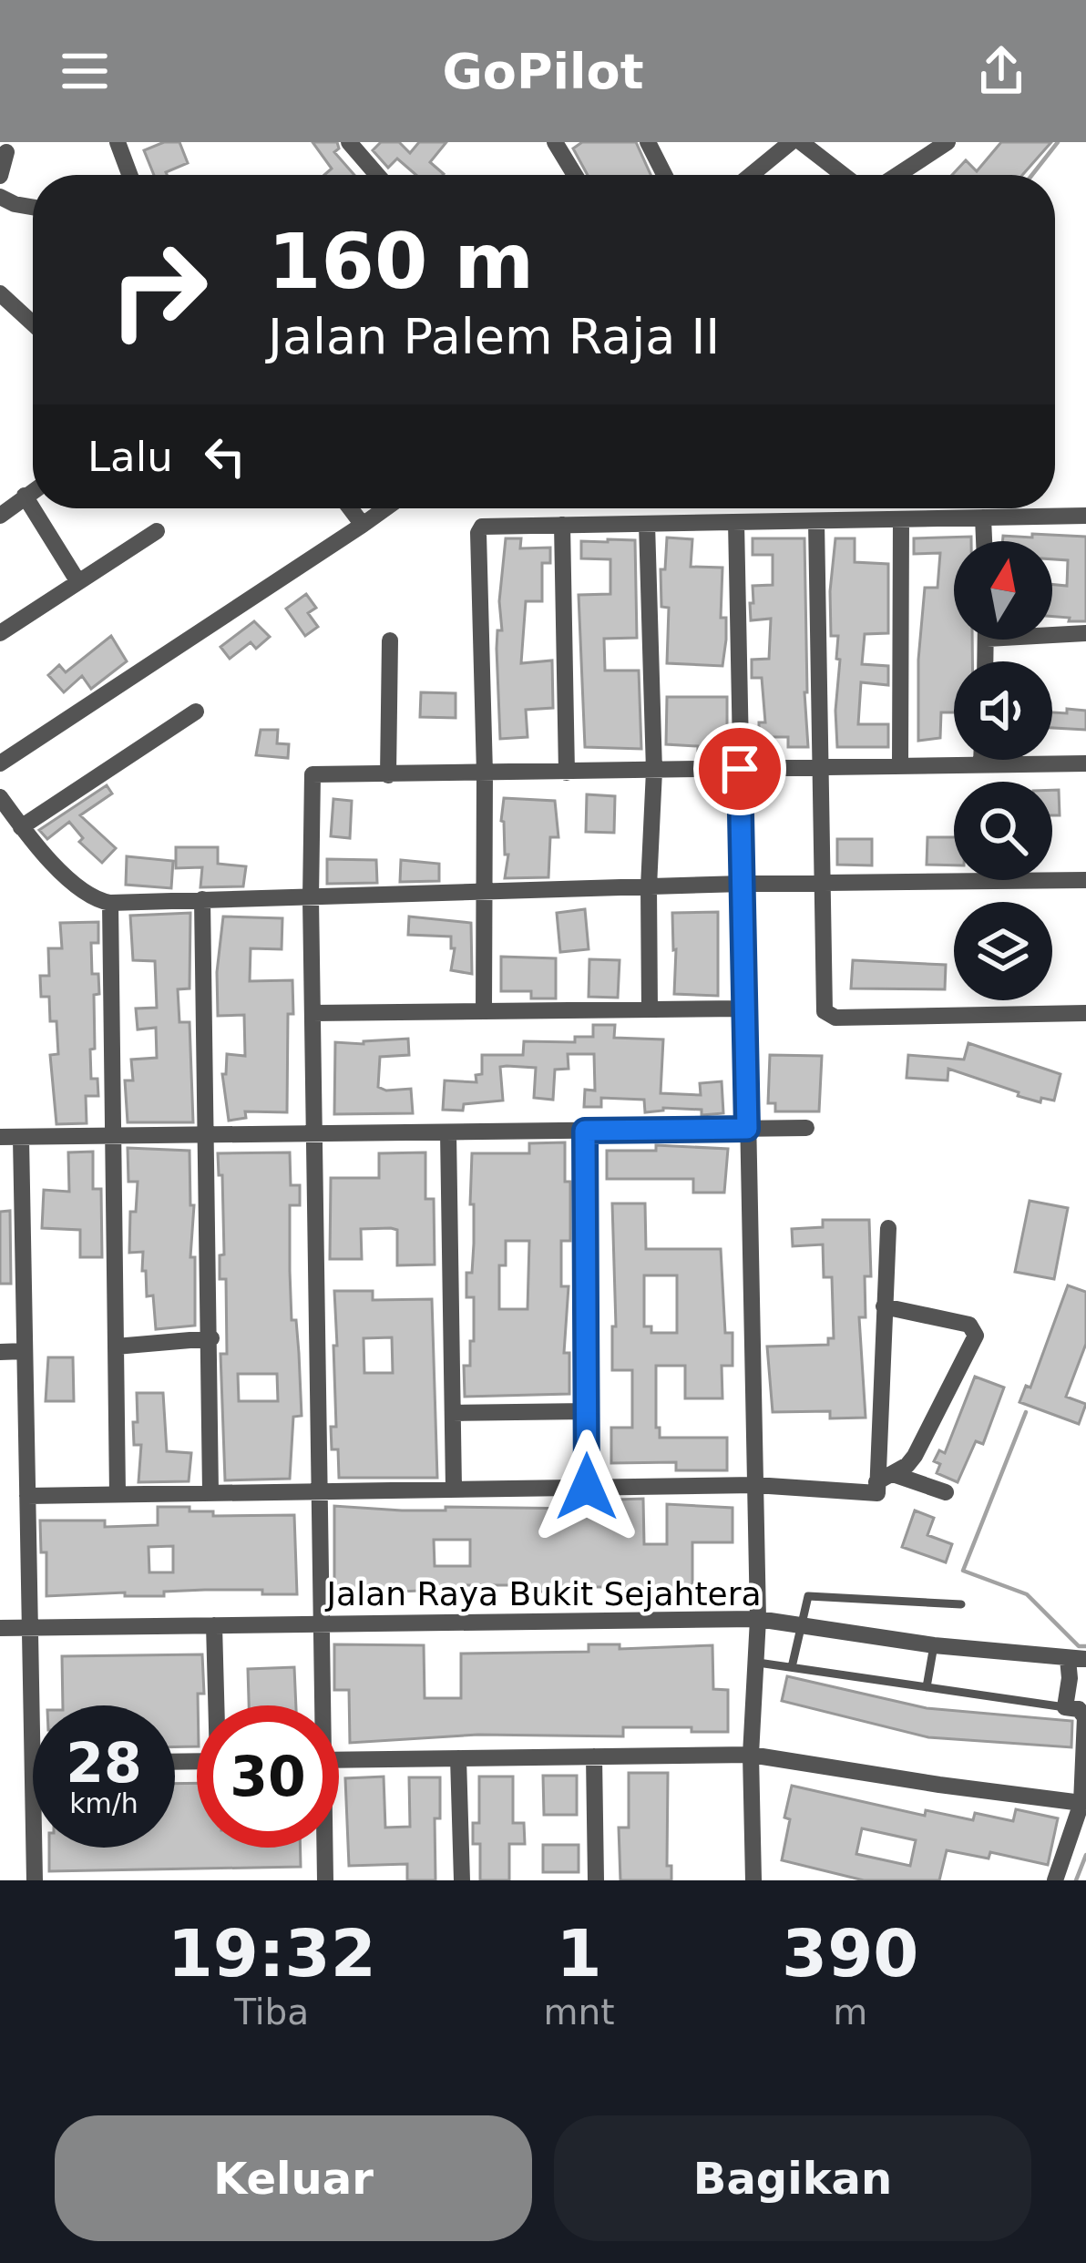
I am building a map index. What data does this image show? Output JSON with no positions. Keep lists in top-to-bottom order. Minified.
{"streets":{"street":["Jalan Raya Bukit Sejahtera"]},"north":"top","page":{"header":"GoPilot","turn":["160 m","Jalan Palem Raja II"],"then":"Lalu","speed":"28 km/h","limit":"30","eta":["19:32","Tiba","1","mnt","390","m"],"buttons":["Keluar","Bagikan"]}}
